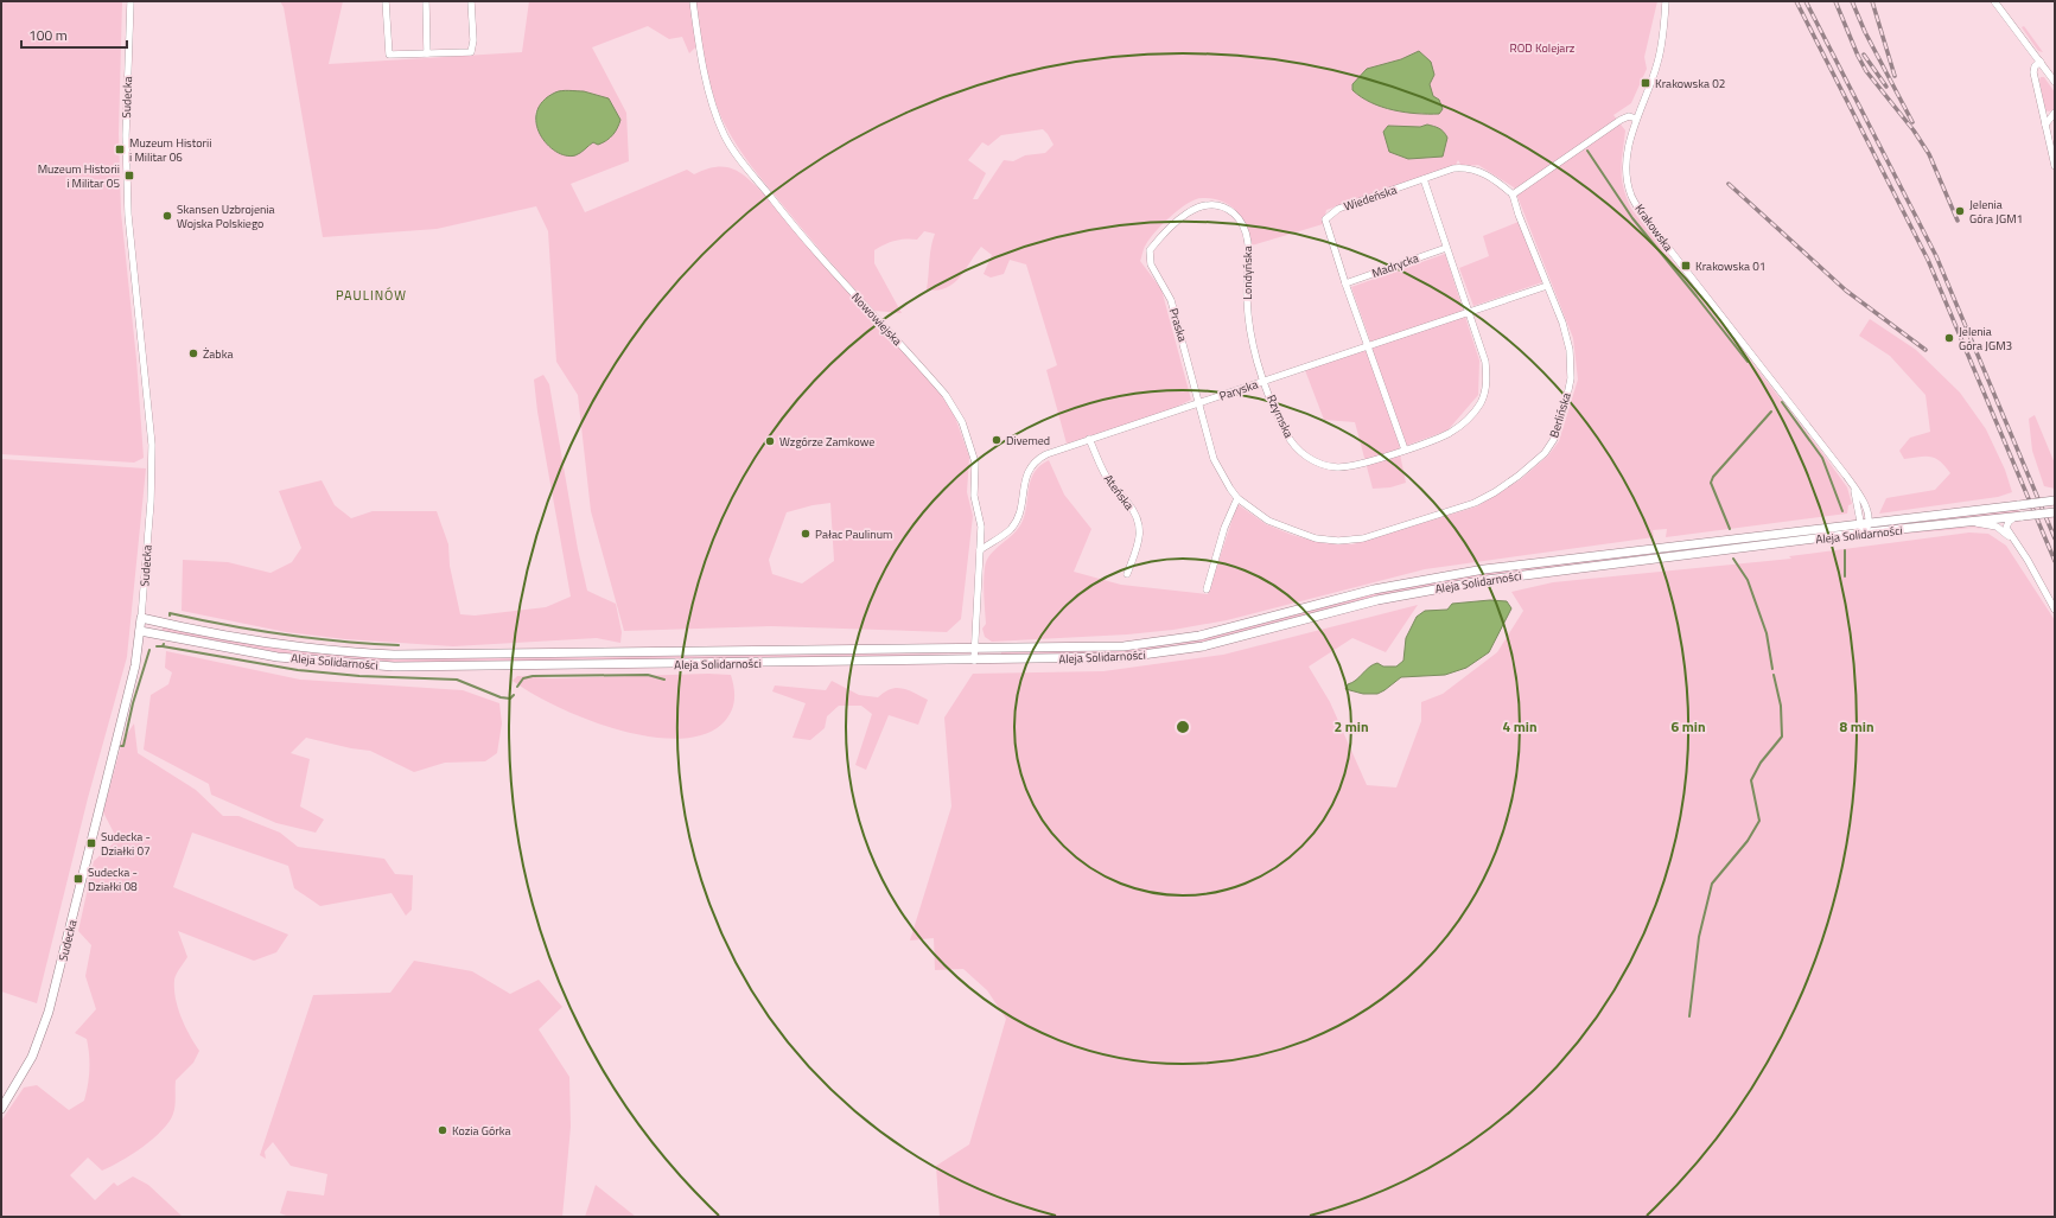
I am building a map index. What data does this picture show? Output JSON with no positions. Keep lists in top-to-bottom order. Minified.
{"streets":{"main road":["Sudecka","Aleja Solidarności"],"street":["Wiedeńska","Krakowska","Madrycka","Londyńska","Nowowiejska","Praska","Paryska","Berlińska","Rzymska","Ateńska"]},"crossings":[["Sudecka","Aleja Solidarności"],["Wiedeńska","Madrycka"],["Wiedeńska","Paryska"],["Wiedeńska","Berlińska"],["Krakowska","Aleja Solidarności"],["Londyńska","Praska"],["Londyńska","Paryska"],["Londyńska","Rzymska"],["Nowowiejska","Paryska"],["Nowowiejska","Aleja Solidarności"],["Praska","Paryska"],["Praska","Berlińska"],["Paryska","Berlińska"],["Paryska","Rzymska"],["Paryska","Ateńska"]],"districts":["PAULINÓW"],"parks":["ROD Kolejarz"],"places":{"transit":["Krakowska 02","Muzeum Historii i Militar 06","Muzeum Historii i Militar 05","Krakowska 01","Sudecka - Działki 07","Sudecka - Działki 08"],"other":["Jelenia Góra JGM1","Skansen Uzbrojenia Wojska Polskiego","Jelenia Góra JGM3","Żabka","Divemed","Wzgórze Zamkowe","Pałac Paulinum","Kozia Górka"]},"scale_bar":"100 m","rings":["2 min","4 min","6 min","8 min"]}
